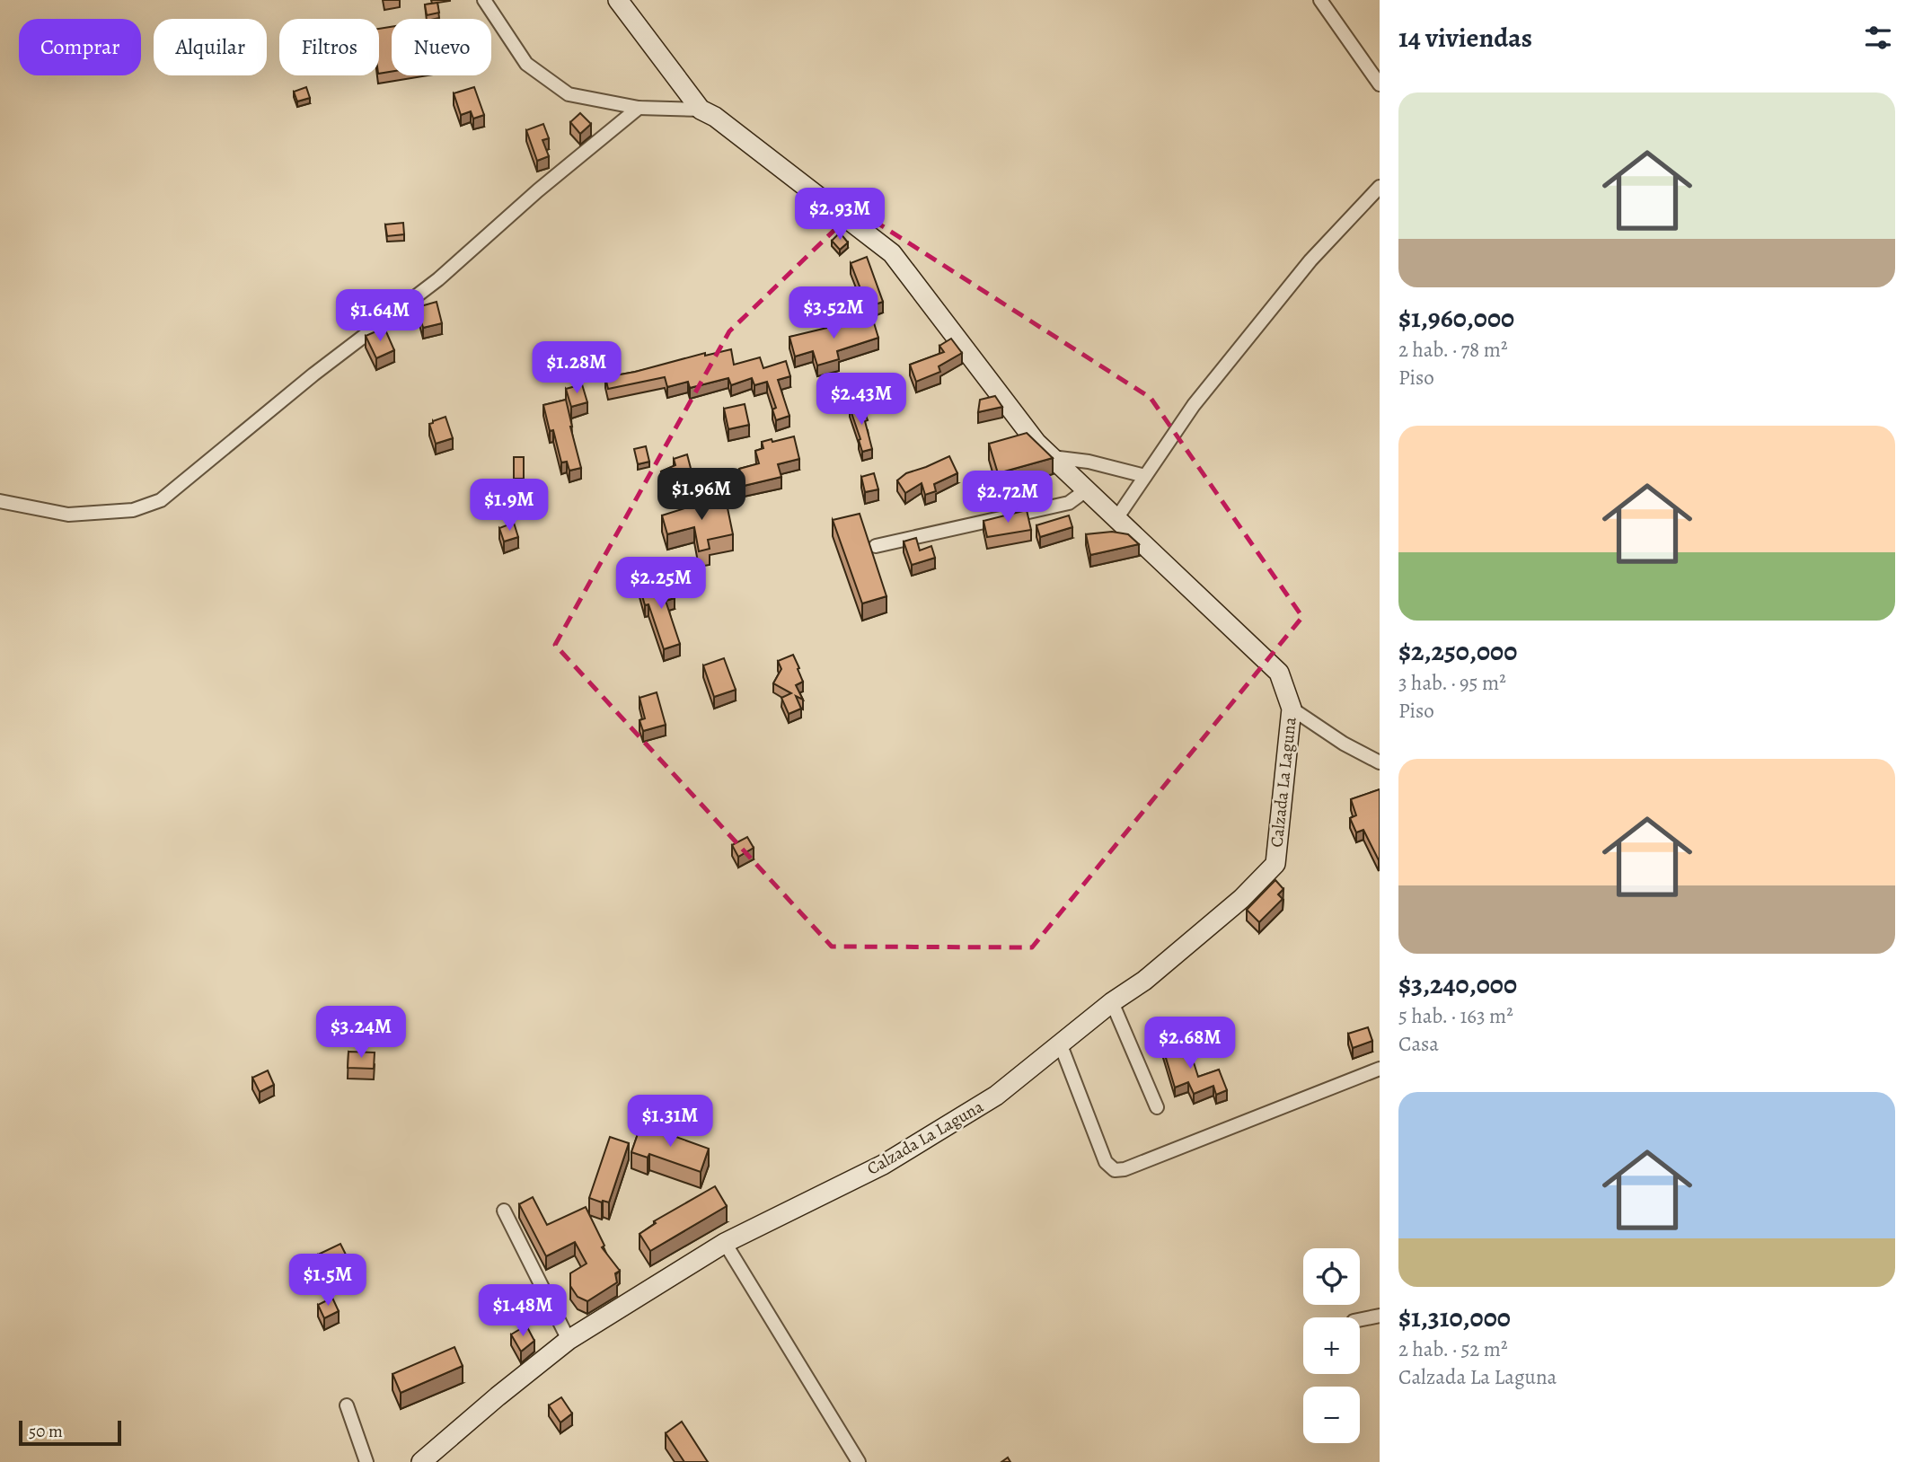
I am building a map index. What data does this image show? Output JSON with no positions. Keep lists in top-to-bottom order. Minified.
{"streets":{"street":["Calzada La Laguna"]},"scale_bar":"50 m","page":{"heading":"14 viviendas","chip":["Comprar","Alquilar","Filtros","Nuevo"],"list":[{"name":"$1,960,000","note":"2 hab. · 78 m² · Piso"},{"name":"$2,250,000","note":"3 hab. · 95 m² · Piso"},{"name":"$3,240,000","note":"5 hab. · 163 m² · Casa"},{"name":"$1,310,000","note":"2 hab. · 52 m² · Calzada La Laguna"}],"price":["$2.93M","$3.52M","$1.64M","$1.28M","$2.43M","$1.96M","$2.72M","$1.9M","$2.25M","$3.24M","$2.68M","$1.31M","$1.5M","$1.48M"],"map_buttons":["+","−"],"scale":"50 m"}}
